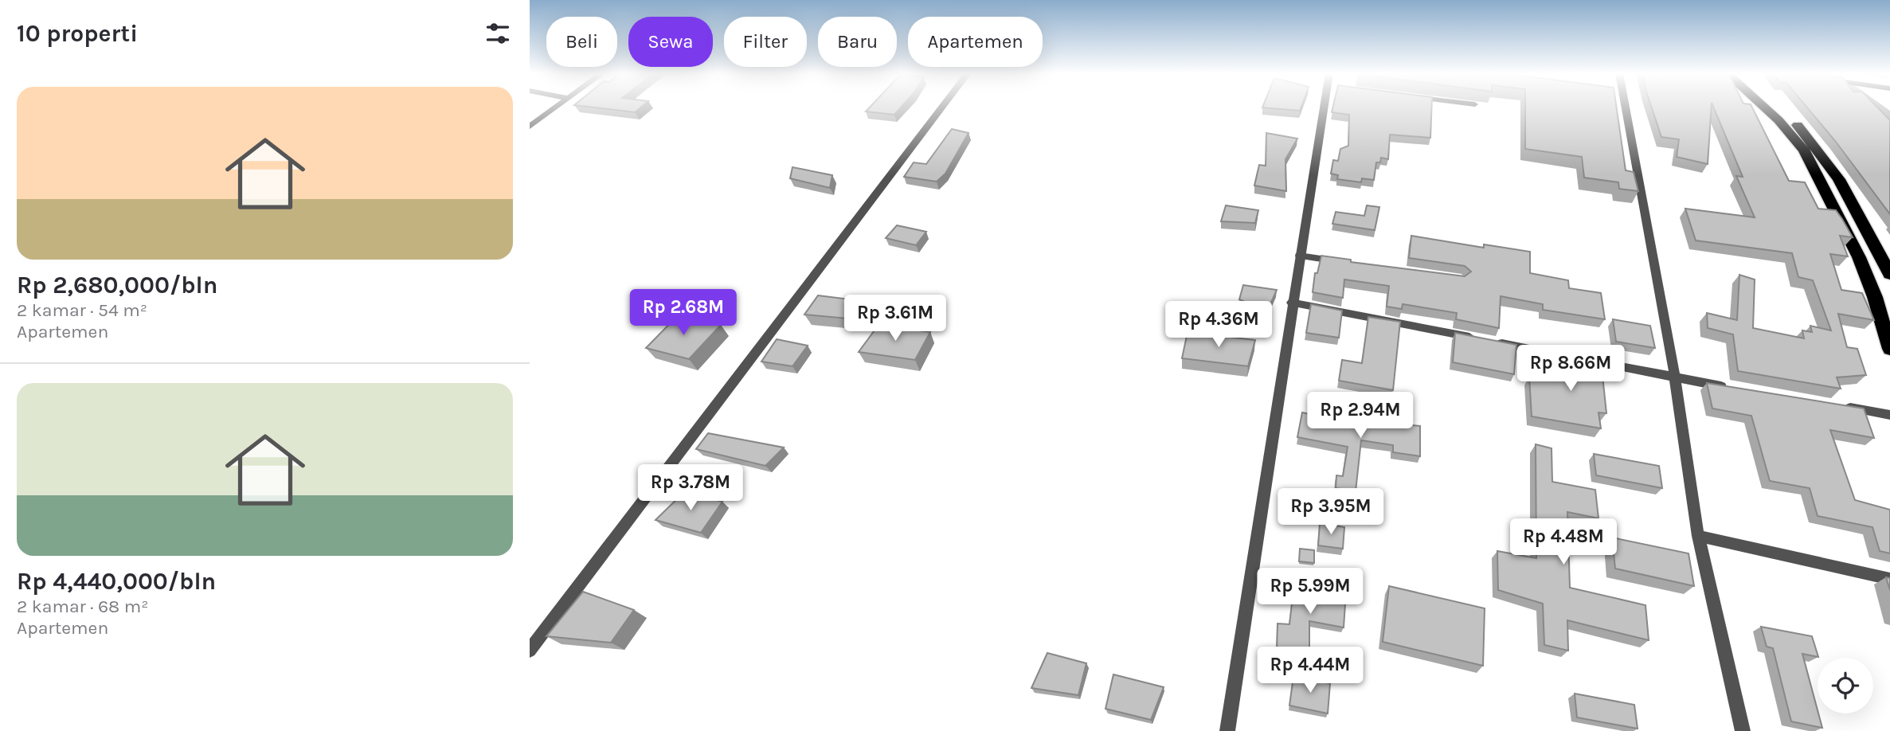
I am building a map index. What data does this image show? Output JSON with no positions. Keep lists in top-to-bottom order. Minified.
{"page":{"heading":"10 properti","chip":["Beli","Sewa","Filter","Baru","Apartemen"],"list":[{"name":"Rp 2,680,000/bln","note":"2 kamar · 54 m² · Apartemen"},{"name":"Rp 4,440,000/bln","note":"2 kamar · 68 m² · Apartemen"}],"price":["Rp 2.68M","Rp 3.61M","Rp 4.36M","Rp 8.66M","Rp 2.94M","Rp 3.78M","Rp 3.95M","Rp 4.48M","Rp 5.99M","Rp 4.44M"]}}
